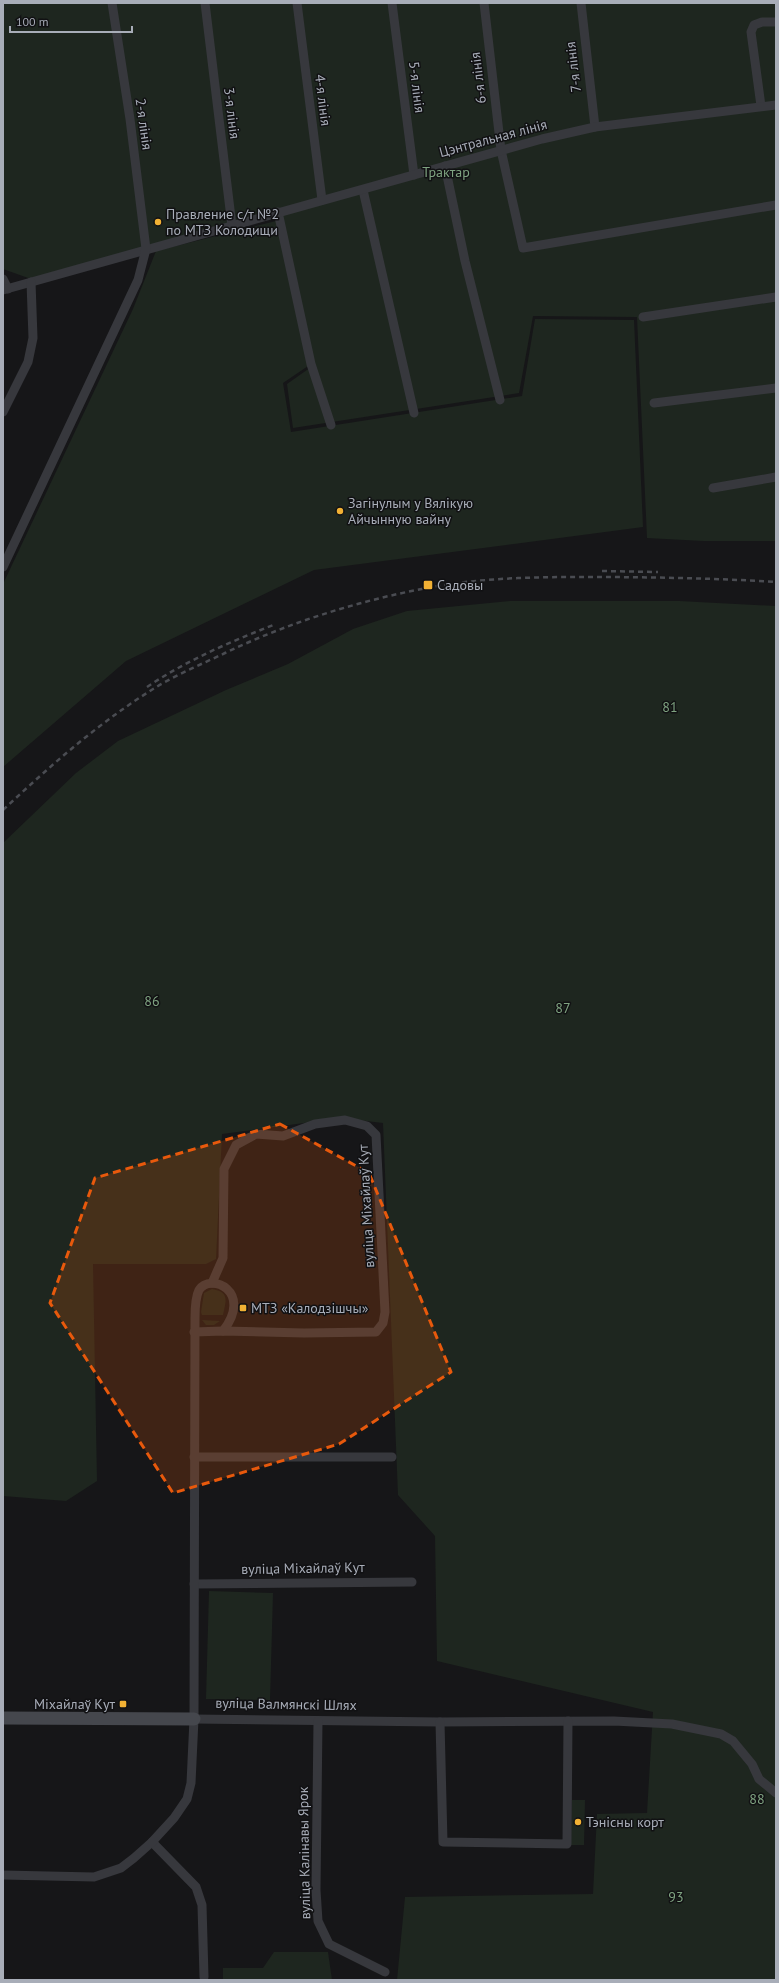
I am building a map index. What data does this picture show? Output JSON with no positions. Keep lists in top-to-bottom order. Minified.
{"streets":{"street":["7-я лінія","6-я лінія","5-я лінія","4-я лінія","3-я лінія","2-я лінія","Цэнтральная лінія","вуліца Міхайлаў Кут","вуліца Валмянскі Шлях","вуліца Калінавы Ярок"]},"crossings":[["7-я лінія","Цэнтральная лінія"],["6-я лінія","Цэнтральная лінія"],["5-я лінія","Цэнтральная лінія"],["4-я лінія","Цэнтральная лінія"],["3-я лінія","Цэнтральная лінія"],["2-я лінія","Цэнтральная лінія"],["вуліца Валмянскі Шлях","вуліца Калінавы Ярок"]],"parks":["Трактар","81","86","87","88","93"],"places":{"other":["Правление с/т №2 по МТЗ Колодищи","Загінулым у Вялікую Айчынную вайну","Тэнісны корт"],"transit":["Садовы","МТЗ «Калодзішчы»","Міхайлаў Кут"]},"scale_bar":"100 m"}
